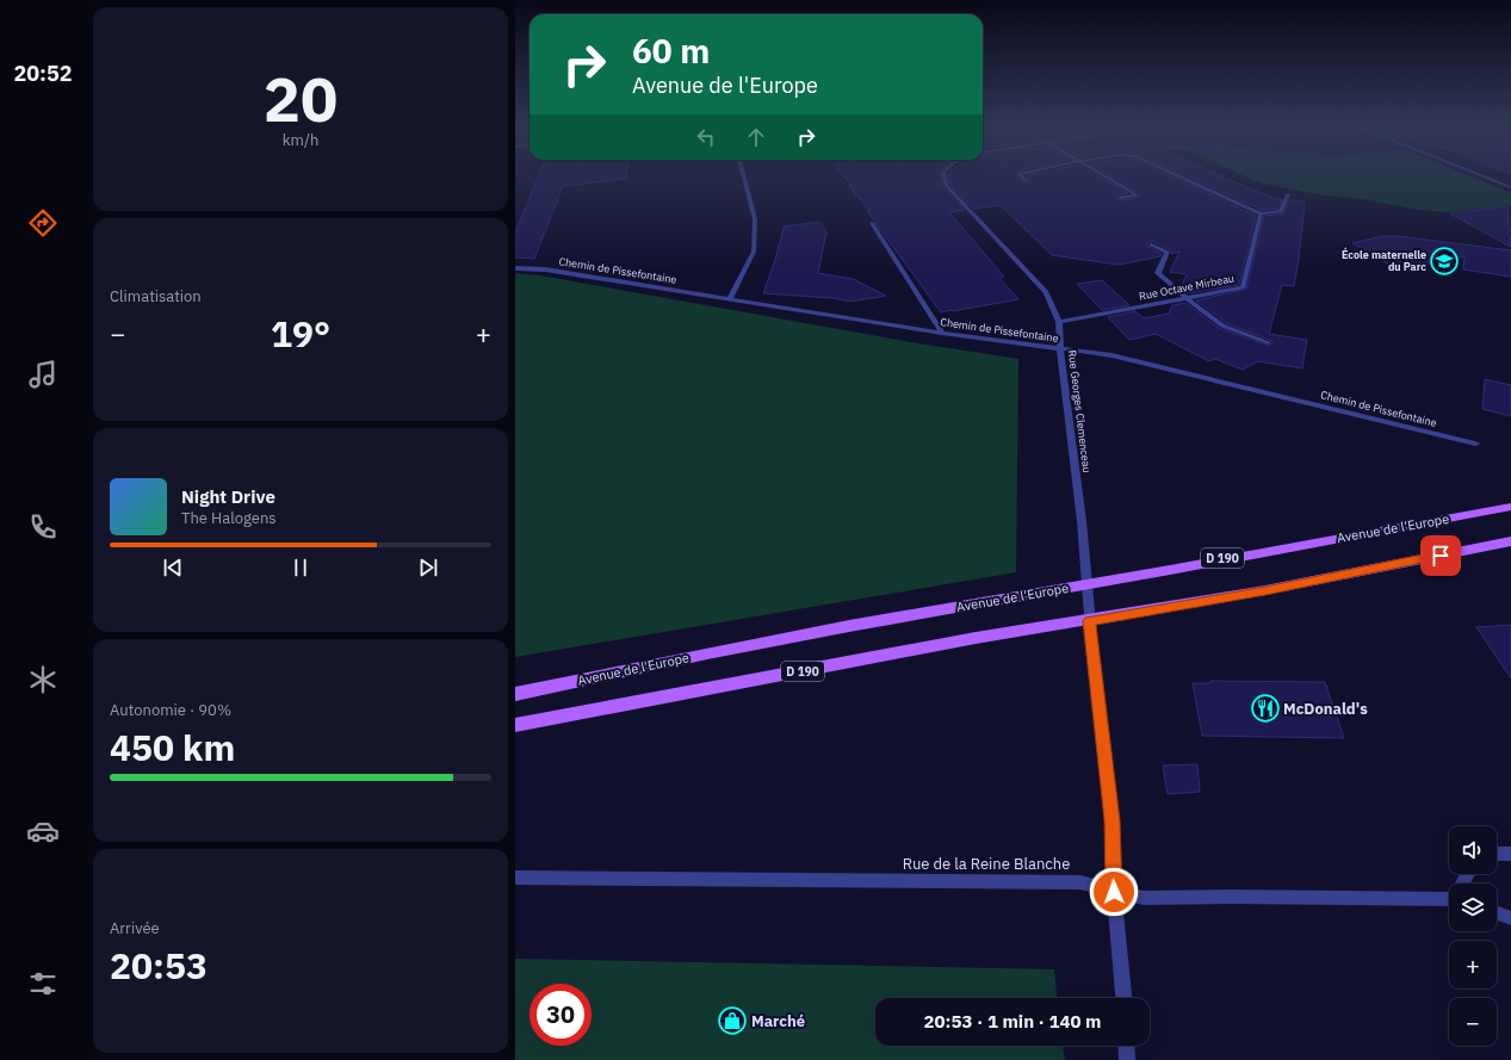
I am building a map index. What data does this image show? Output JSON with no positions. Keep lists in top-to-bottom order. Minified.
{"streets":{"main road":["Avenue de l'Europe","D 190"],"street":["Chemin de Pissefontaine","Rue Octave Mirbeau","Rue Georges Clemenceau","Rue de la Reine Blanche"]},"crossings":[["Chemin de Pissefontaine","Rue Georges Clemenceau"],["Rue Octave Mirbeau","Rue Georges Clemenceau"],["Rue Georges Clemenceau","Avenue de l'Europe"],["Rue Georges Clemenceau","D 190"],["Rue Georges Clemenceau","Rue de la Reine Blanche"]],"places":{"school or university":["École maternelle du Parc"],"restaurant":["McDonald's"],"shop":["Marché"]},"page":{"tabs":"20:52","tile":[["20","km/h"],"Climatisation",["Autonomie · 90%","450 km"],["Arrivée","20:53"]],"turn":["60 m","Avenue de l'Europe"],"heat":["−","19°","+"],"song":["Night Drive","The Halogens"],"map_buttons":["+","−"],"limit":"30","trip":"20:53 · 1 min · 140 m"}}
